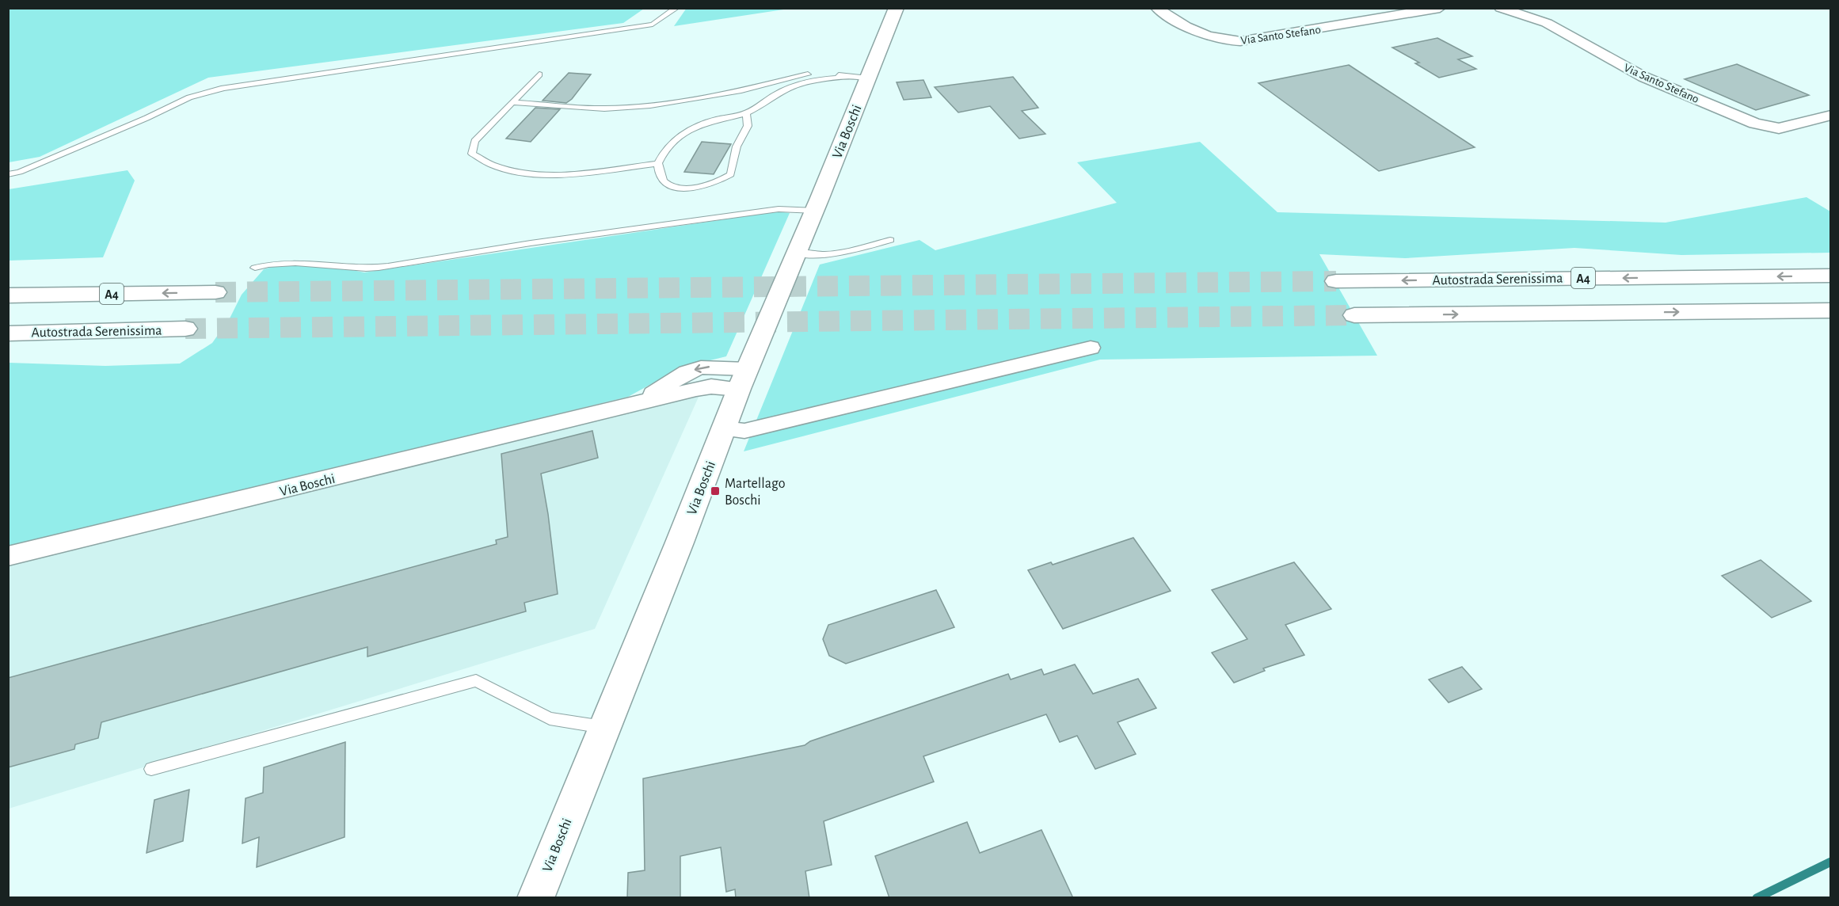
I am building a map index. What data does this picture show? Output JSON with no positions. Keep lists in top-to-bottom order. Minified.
{"streets":{"main road":["Via Boschi","A4","Autostrada Serenissima"],"street":["Via Santo Stefano"]},"places":{"transit":["Martellago Boschi"]}}
